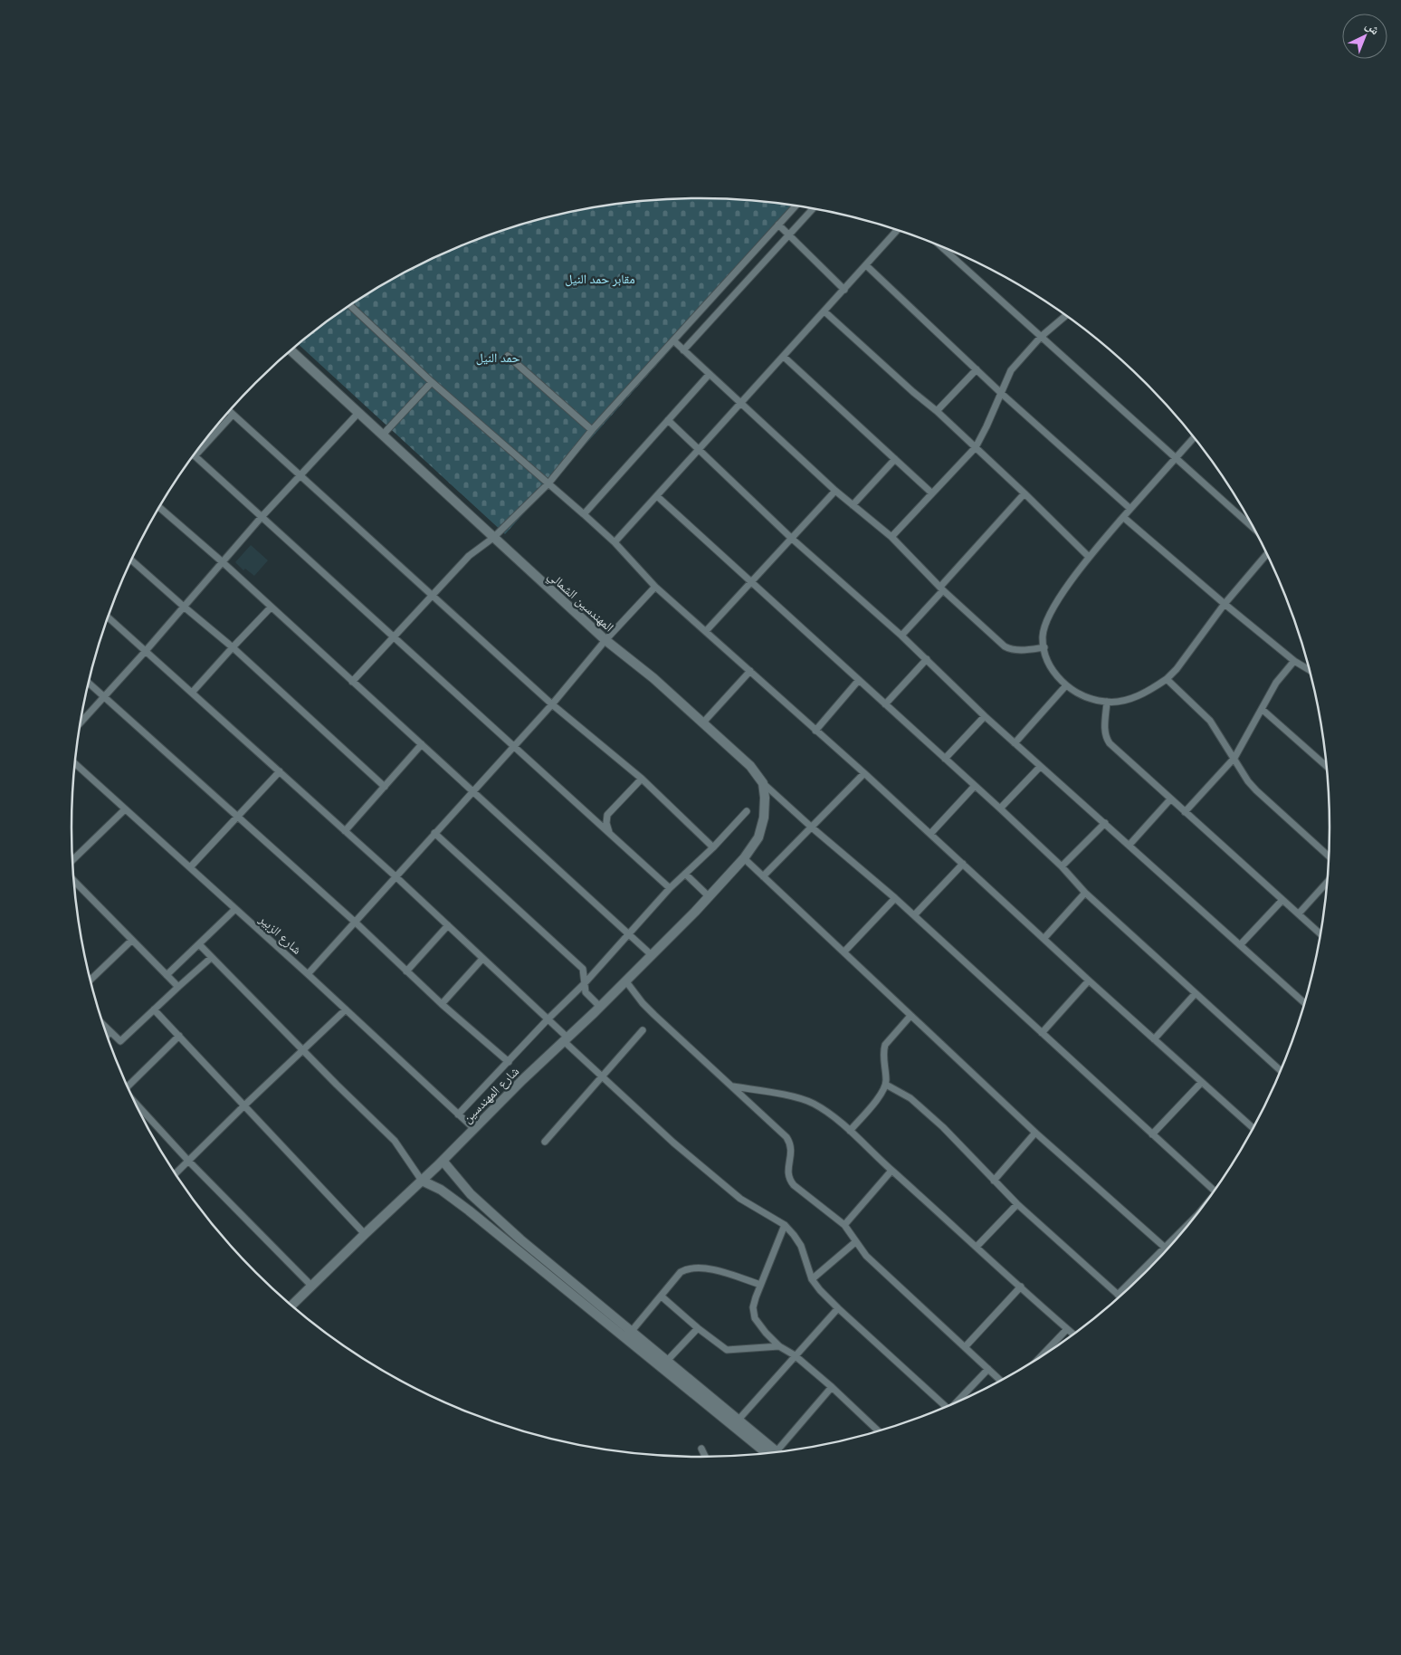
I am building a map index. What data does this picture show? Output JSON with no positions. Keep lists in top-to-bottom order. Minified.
{"streets":{"main road":["المهندسين الشمالي","شارع المهندسين"],"street":["شارع الزبير"]},"crossings":[["شارع الزبير","شارع المهندسين"]],"parks":["مقابر حمد النيل","حمد النيل"],"north":"top right"}
